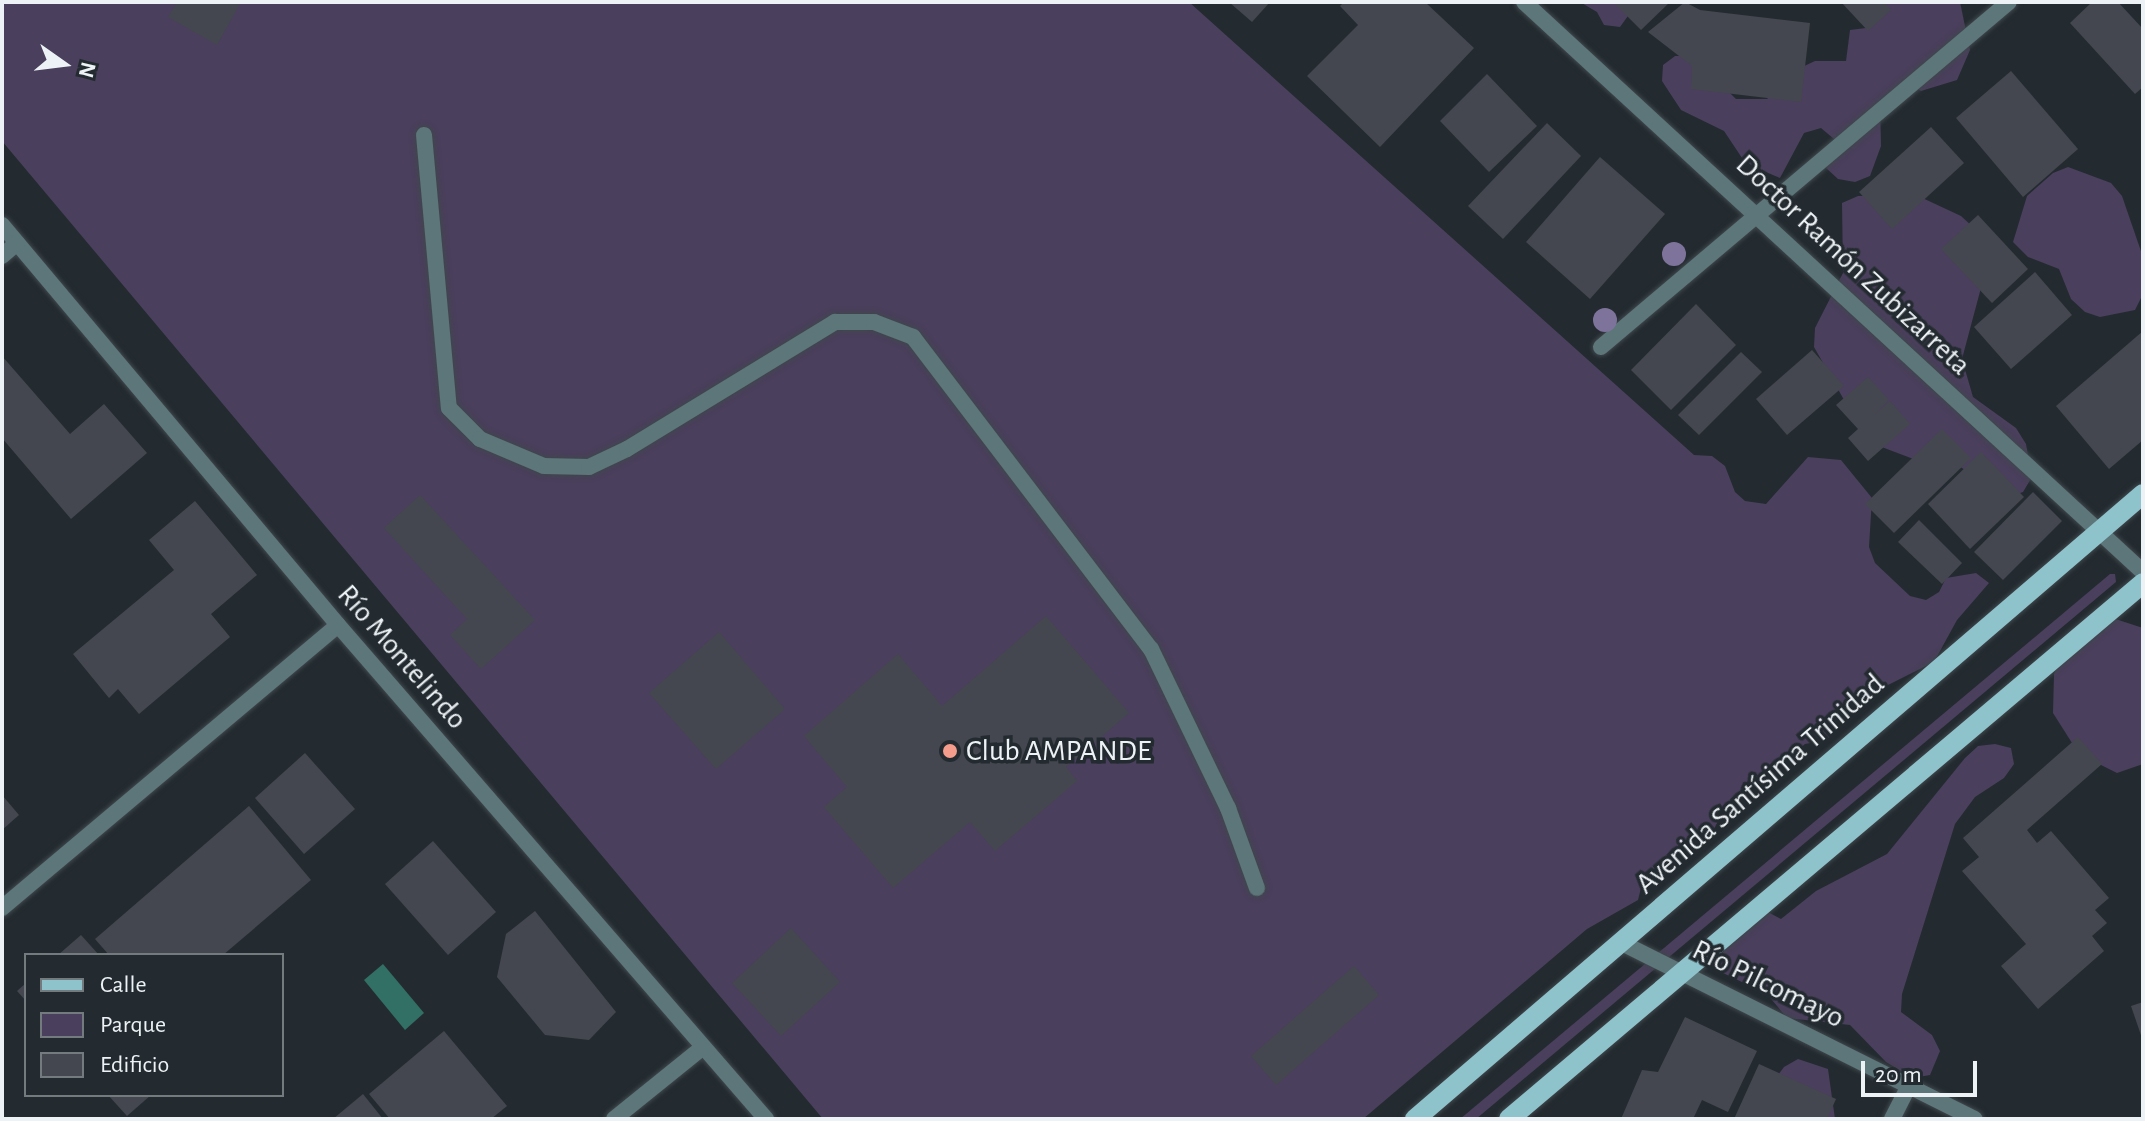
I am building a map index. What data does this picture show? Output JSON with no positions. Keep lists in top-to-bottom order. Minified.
{"streets":{"main road":["Avenida Santísima Trinidad"],"street":["Doctor Ramón Zubizarreta","Río Montelindo","Río Pilcomayo"]},"crossings":[["Doctor Ramón Zubizarreta","Avenida Santísima Trinidad"],["Avenida Santísima Trinidad","Río Pilcomayo"]],"places":["Club AMPANDE"],"legend":["Calle","Parque","Edificio"],"scale_bar":"20 m","north":"right"}
